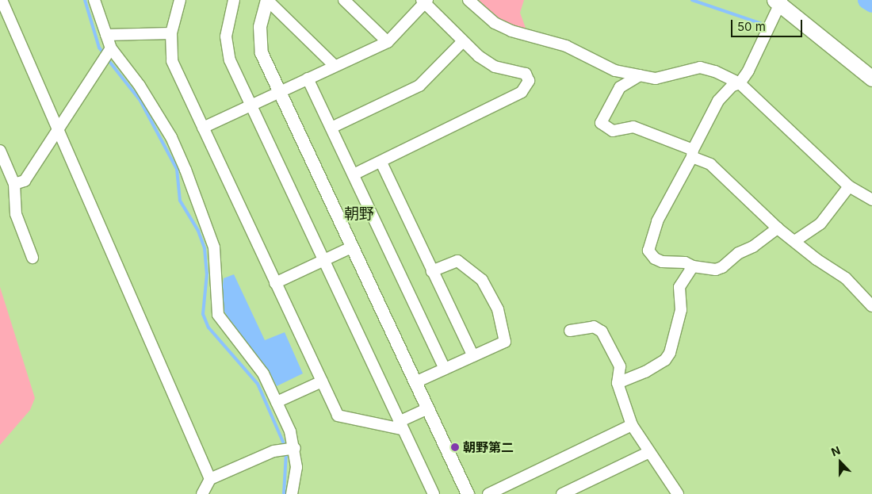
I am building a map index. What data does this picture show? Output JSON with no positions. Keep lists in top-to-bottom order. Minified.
{"districts":["朝野"],"places":["朝野第二"],"scale_bar":"50 m","north":"top"}
